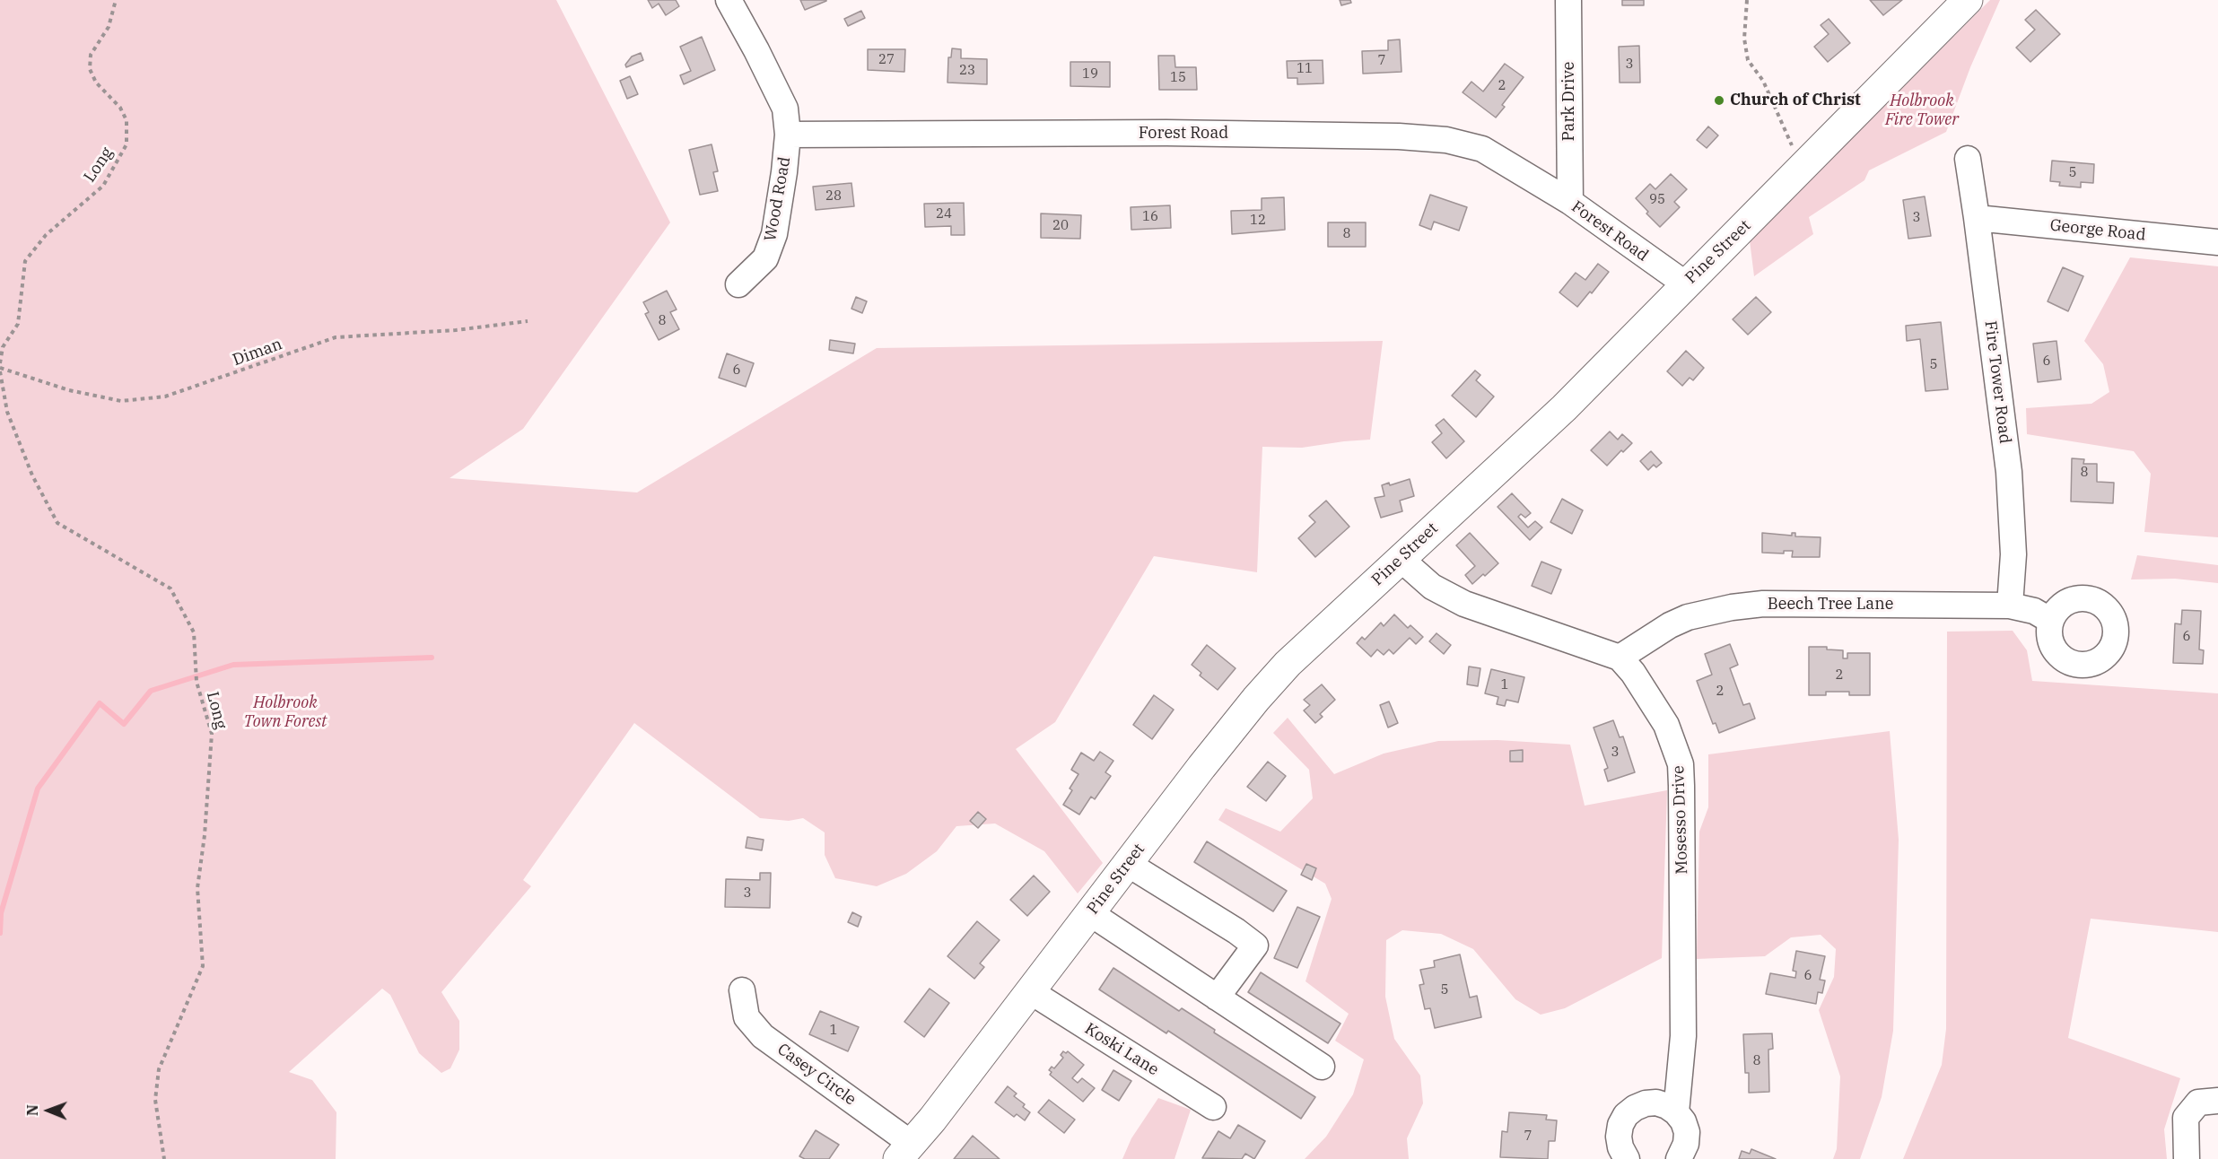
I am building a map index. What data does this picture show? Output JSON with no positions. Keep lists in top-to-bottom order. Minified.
{"streets":{"main road":["Pine Street"],"street":["Park Drive","Forest Road","Wood Road","George Road","Fire Tower Road","Beech Tree Lane","Mosesso Drive","Koski Lane","Casey Circle"],"path":["Long","Diman"]},"crossings":[["Park Drive","Forest Road"],["Forest Road","Wood Road"],["Forest Road","Pine Street"],["George Road","Fire Tower Road"],["Pine Street","Koski Lane"],["Pine Street","Casey Circle"],["Fire Tower Road","Beech Tree Lane"],["Beech Tree Lane","Mosesso Drive"]],"parks":["Holbrook Fire Tower","Holbrook Town Forest"],"places":["Church of Christ"],"house_numbers":["27","7","3","11","23","19","15","2","5","28","95","24","16","3","12","20","8","8","6","5","6","8","6","2","1","2","3","3","6","5","1","8","7"],"north":"left"}
